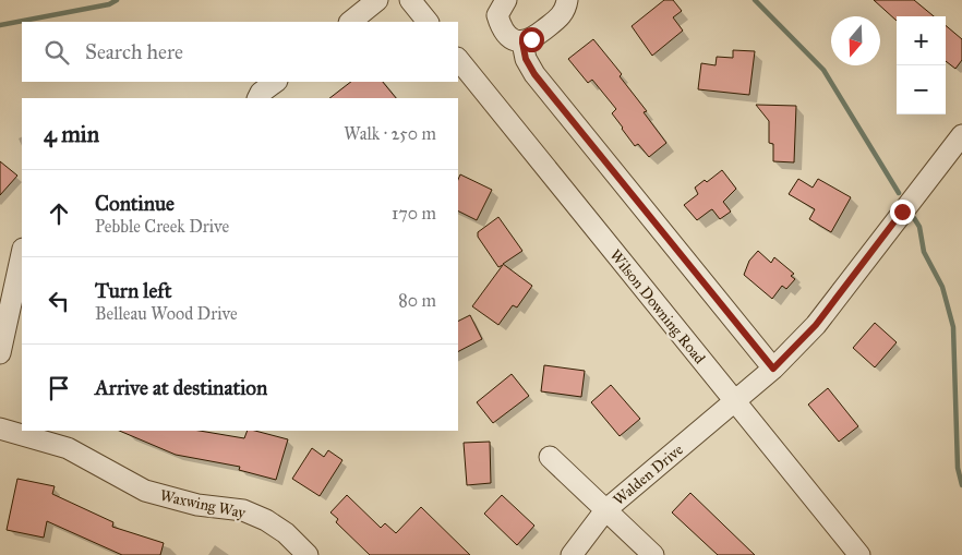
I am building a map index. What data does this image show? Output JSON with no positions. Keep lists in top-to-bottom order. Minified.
{"streets":{"street":["Wilson Downing Road","Walden Drive","Waxwing Way"]},"crossings":[["Wilson Downing Road","Walden Drive"]],"north":"bottom","page":{"map_buttons":["+","−"],"search":"Search here","heading":["4 min","Walk · 250 m"],"list":[["Continue","Pebble Creek Drive","170 m"],["Turn left","Belleau Wood Drive","80 m"],"Arrive at destination"]}}
